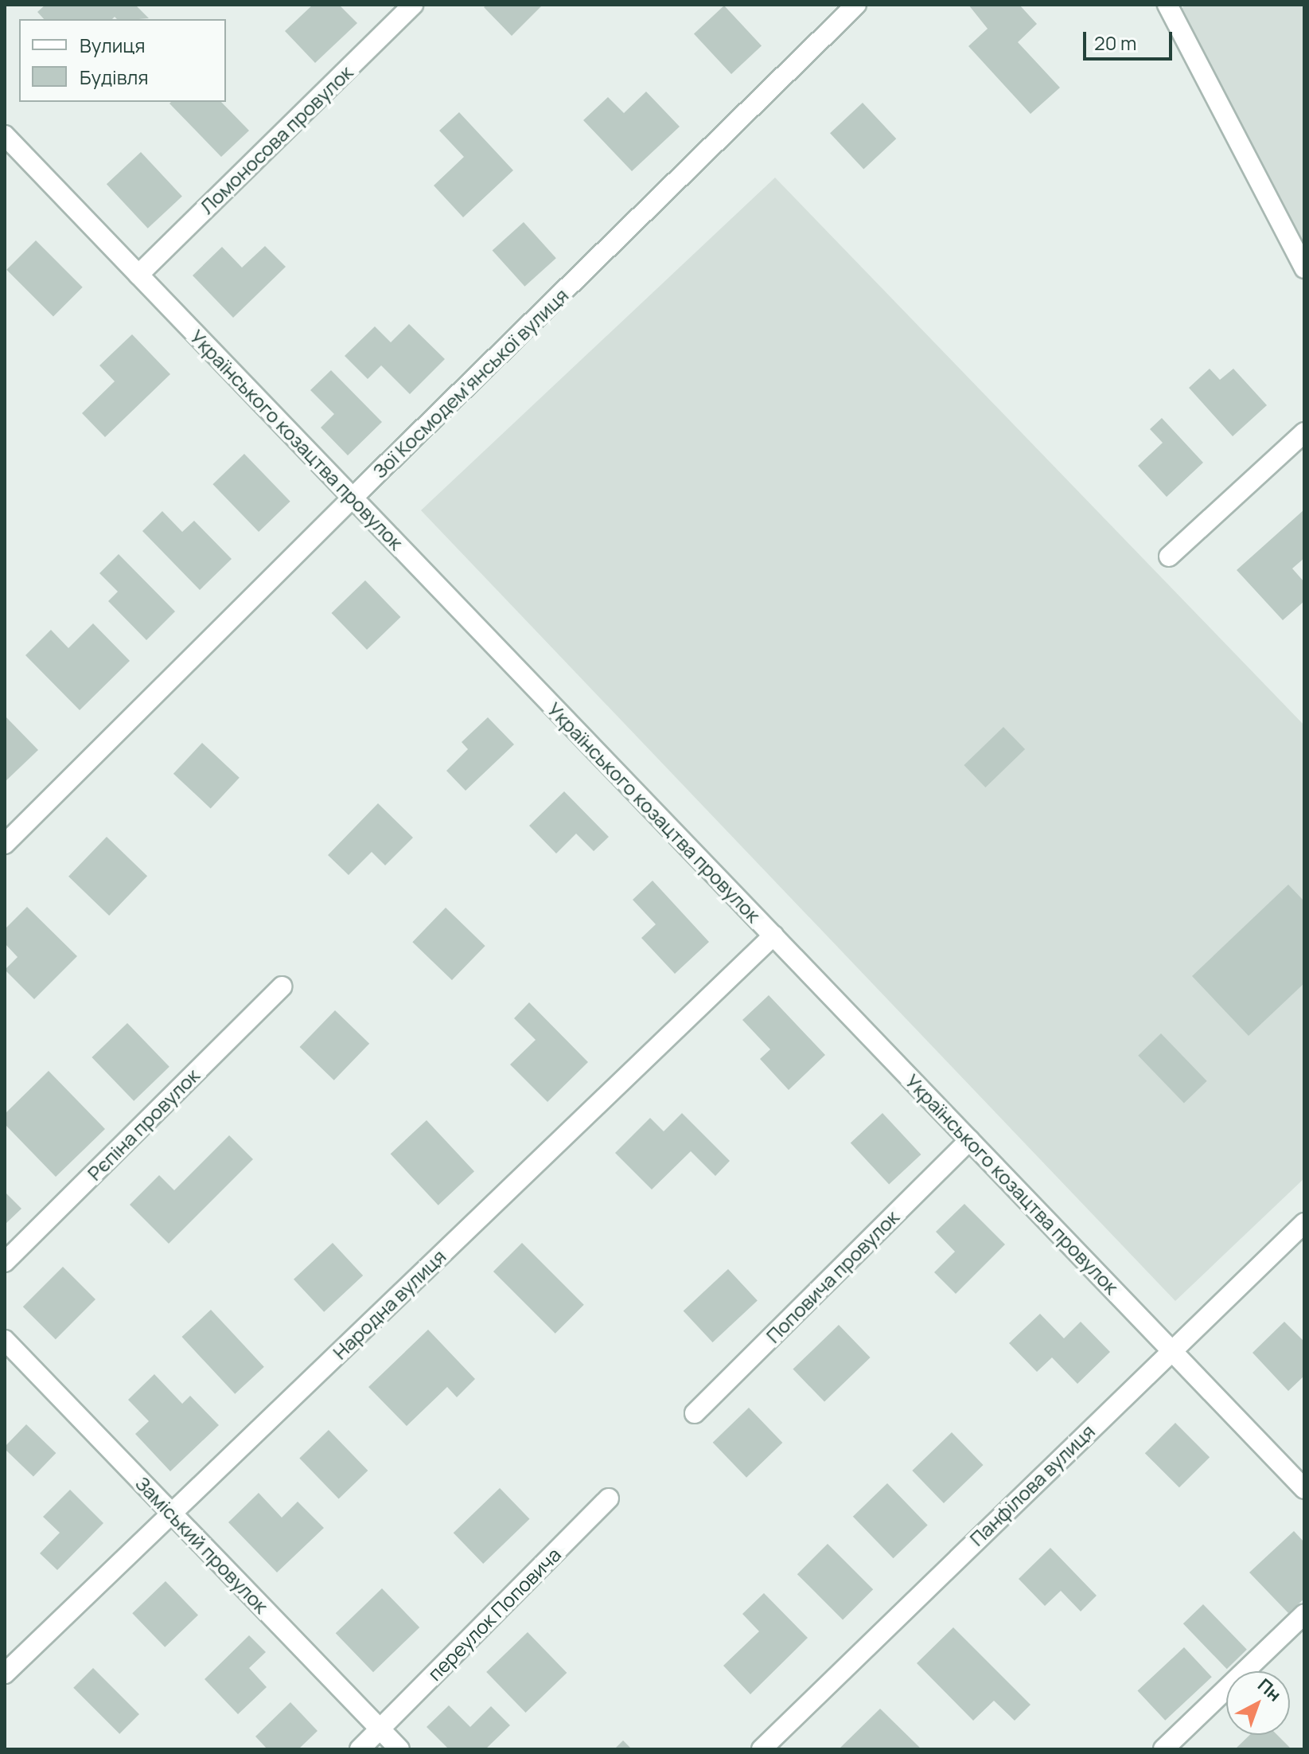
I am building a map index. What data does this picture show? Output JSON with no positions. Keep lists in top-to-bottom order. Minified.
{"streets":{"street":["Ломоносова провулок","Зої Космодем’янської вулиця","Українського козацтва провулок","Рєпіна провулок","Поповича провулок","Народна вулиця","Панфілова вулиця","Заміський провулок","переулок Поповича"]},"crossings":[["Ломоносова провулок","Українського козацтва провулок"],["Зої Космодем’янської вулиця","Українського козацтва провулок"],["Українського козацтва провулок","Поповича провулок"],["Українського козацтва провулок","Народна вулиця"],["Українського козацтва провулок","Панфілова вулиця"],["Народна вулиця","Заміський провулок"],["Заміський провулок","переулок Поповича"]],"legend":["Вулиця","Будівля"],"scale_bar":"20 m","north":"top right"}
